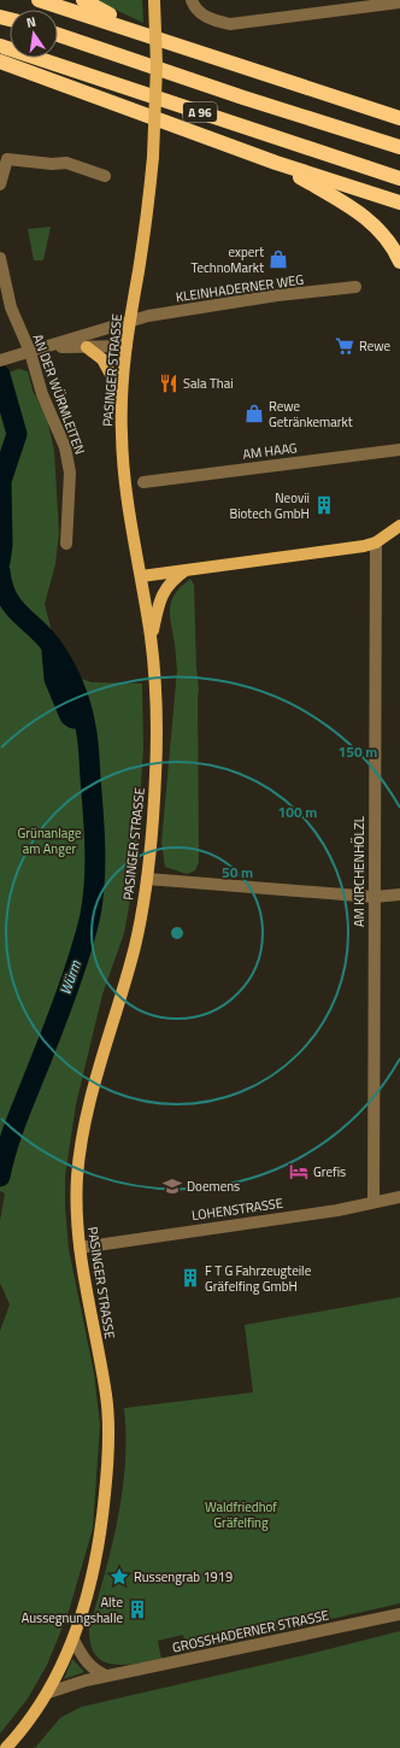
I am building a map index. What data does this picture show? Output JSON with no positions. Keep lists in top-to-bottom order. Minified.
{"streets":{"highway":["A 96"],"main road":["PASINGER STRASSE"],"street":["KLEINHADERNER WEG","AN DER WÜRMLEITEN","AM HAAG","AM KIRCHENHÖLZL","LOHENSTRASSE","GROSSHADERNER STRASSE"]},"crossings":[["KLEINHADERNER WEG","PASINGER STRASSE"],["PASINGER STRASSE","LOHENSTRASSE"],["PASINGER STRASSE","GROSSHADERNER STRASSE"],["AM KIRCHENHÖLZL","LOHENSTRASSE"]],"water":["Würm"],"parks":["Grünanlage am Anger","Waldfriedhof Gräfelfing"],"places":{"shop":["expert TechnoMarkt","Rewe Getränkemarkt"],"supermarket":["Rewe"],"restaurant":["Sala Thai"],"building":["Neovii Biotech GmbH","F T G Fahrzeugteile Gräfelfing GmbH","Alte Aussegnungshalle"],"hotel":["Grefis"],"school or university":["Doemens"],"place":["Russengrab 1919"]},"north":"top","rings":["150 m","100 m","50 m"]}
